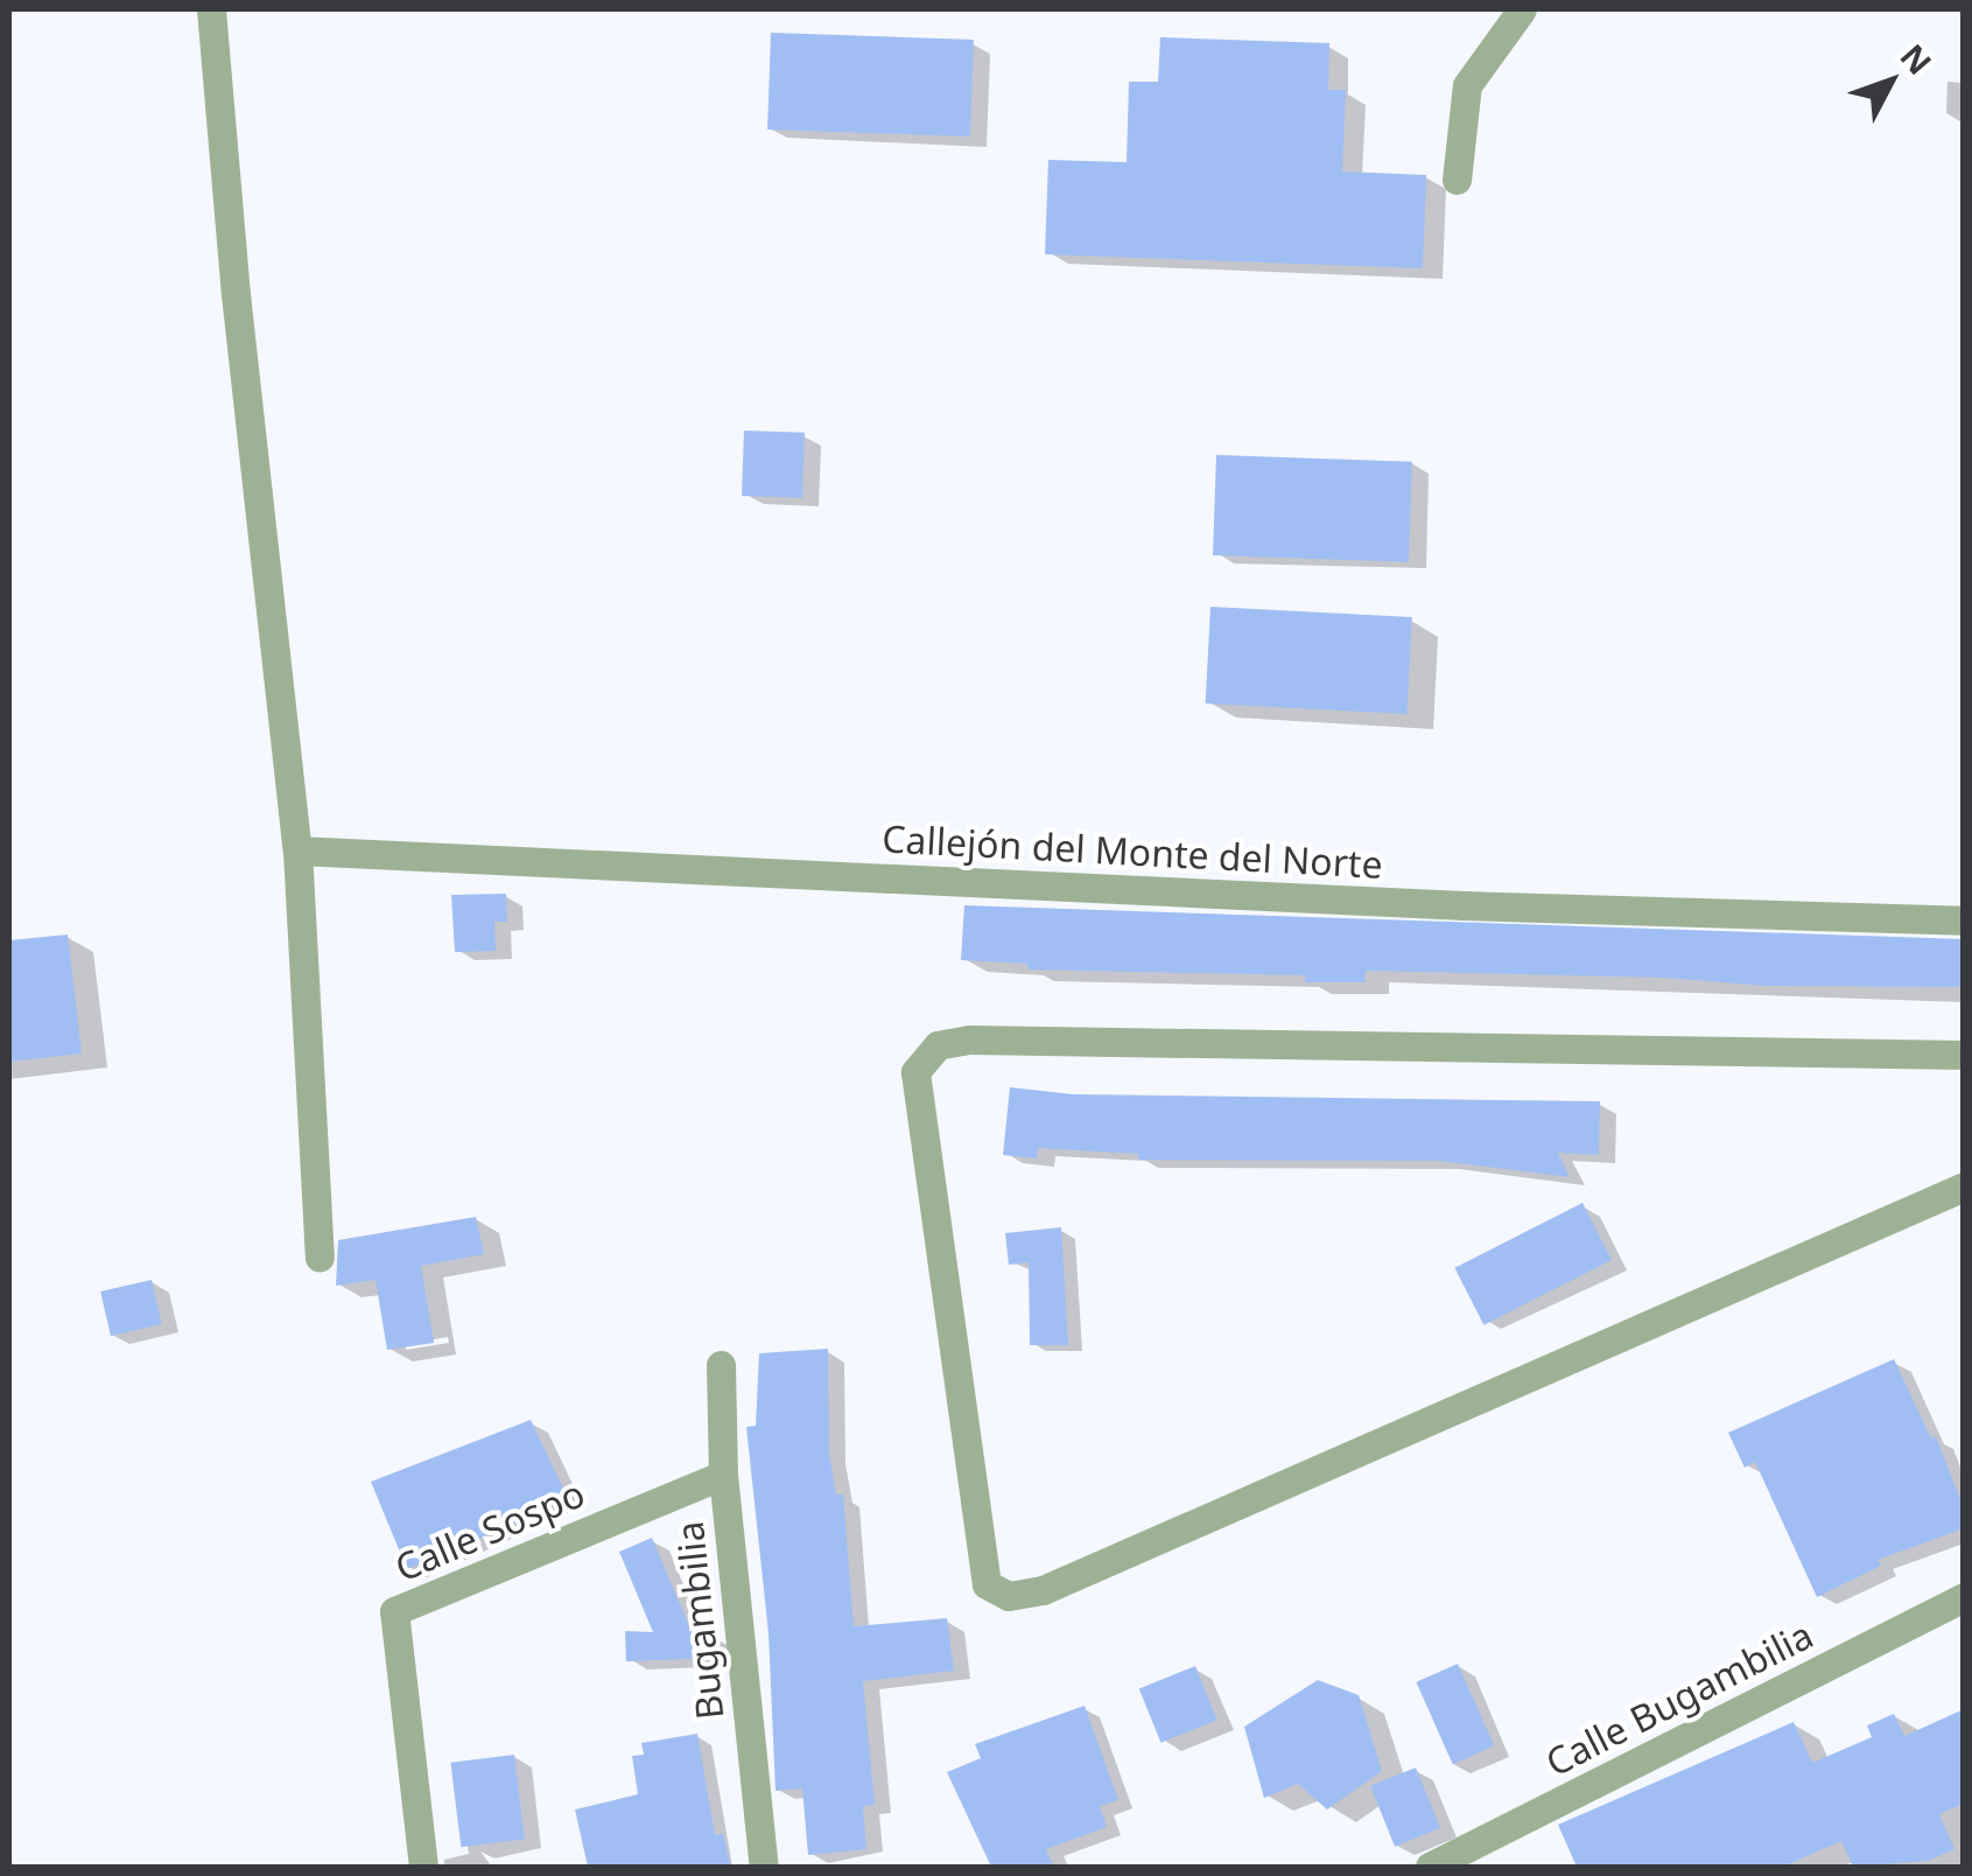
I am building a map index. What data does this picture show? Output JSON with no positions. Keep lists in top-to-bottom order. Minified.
{"streets":{"street":["Callejón del Monte del Norte","Calle Sospo","Bugambilia","Calle Bugambilia"]},"crossings":[["Calle Sospo","Bugambilia"]],"north":"top right"}
